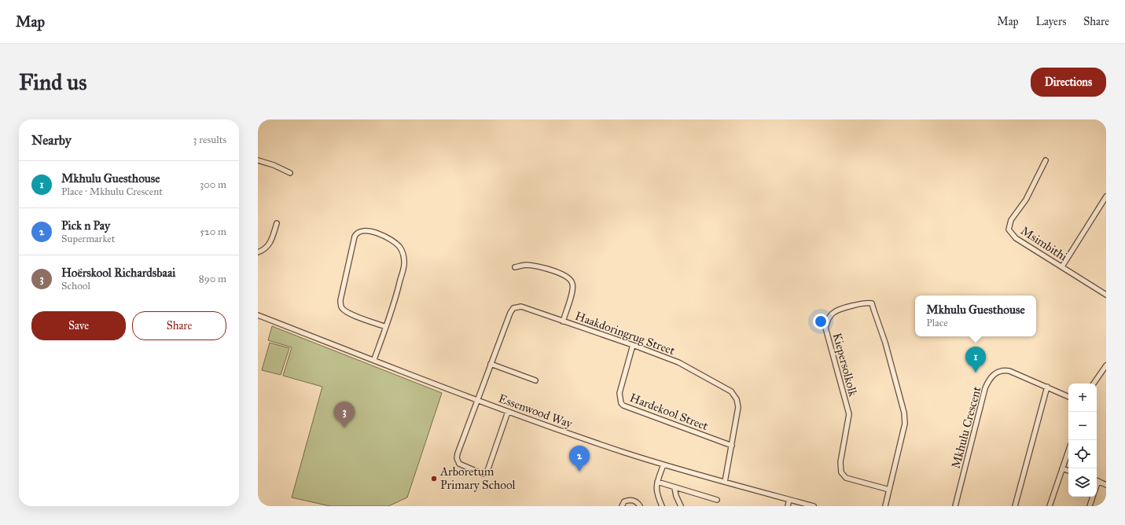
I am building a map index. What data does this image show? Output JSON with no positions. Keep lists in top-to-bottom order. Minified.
{"streets":{"street":["Msimbithi","Haakdoringrug Street","Kiepersolkolk","Essenwood Way","Hardekool Street","Mkhulu Crescent"]},"crossings":[["Haakdoringrug Street","Essenwood Way"],["Haakdoringrug Street","Hardekool Street"]],"places":["Arboretum Primary School"],"page":{"header":"Map","nav":["Map","Layers","Share"],"buttons":["Directions",["Save","Share"]],"title":"Find us","heading":["Nearby","3 results"],"list":[{"mark":"1","name":"Mkhulu Guesthouse","note":"Place · Mkhulu Crescent","value":"300 m"},{"mark":"2","name":"Pick n Pay","note":"Supermarket","value":"520 m"},{"mark":"3","name":"Hoërskool Richardsbaai","note":"School","value":"890 m"}],"popup":["Mkhulu Guesthouse","Place"],"pins":["1","3","2"],"map_buttons":["+","−"]}}
